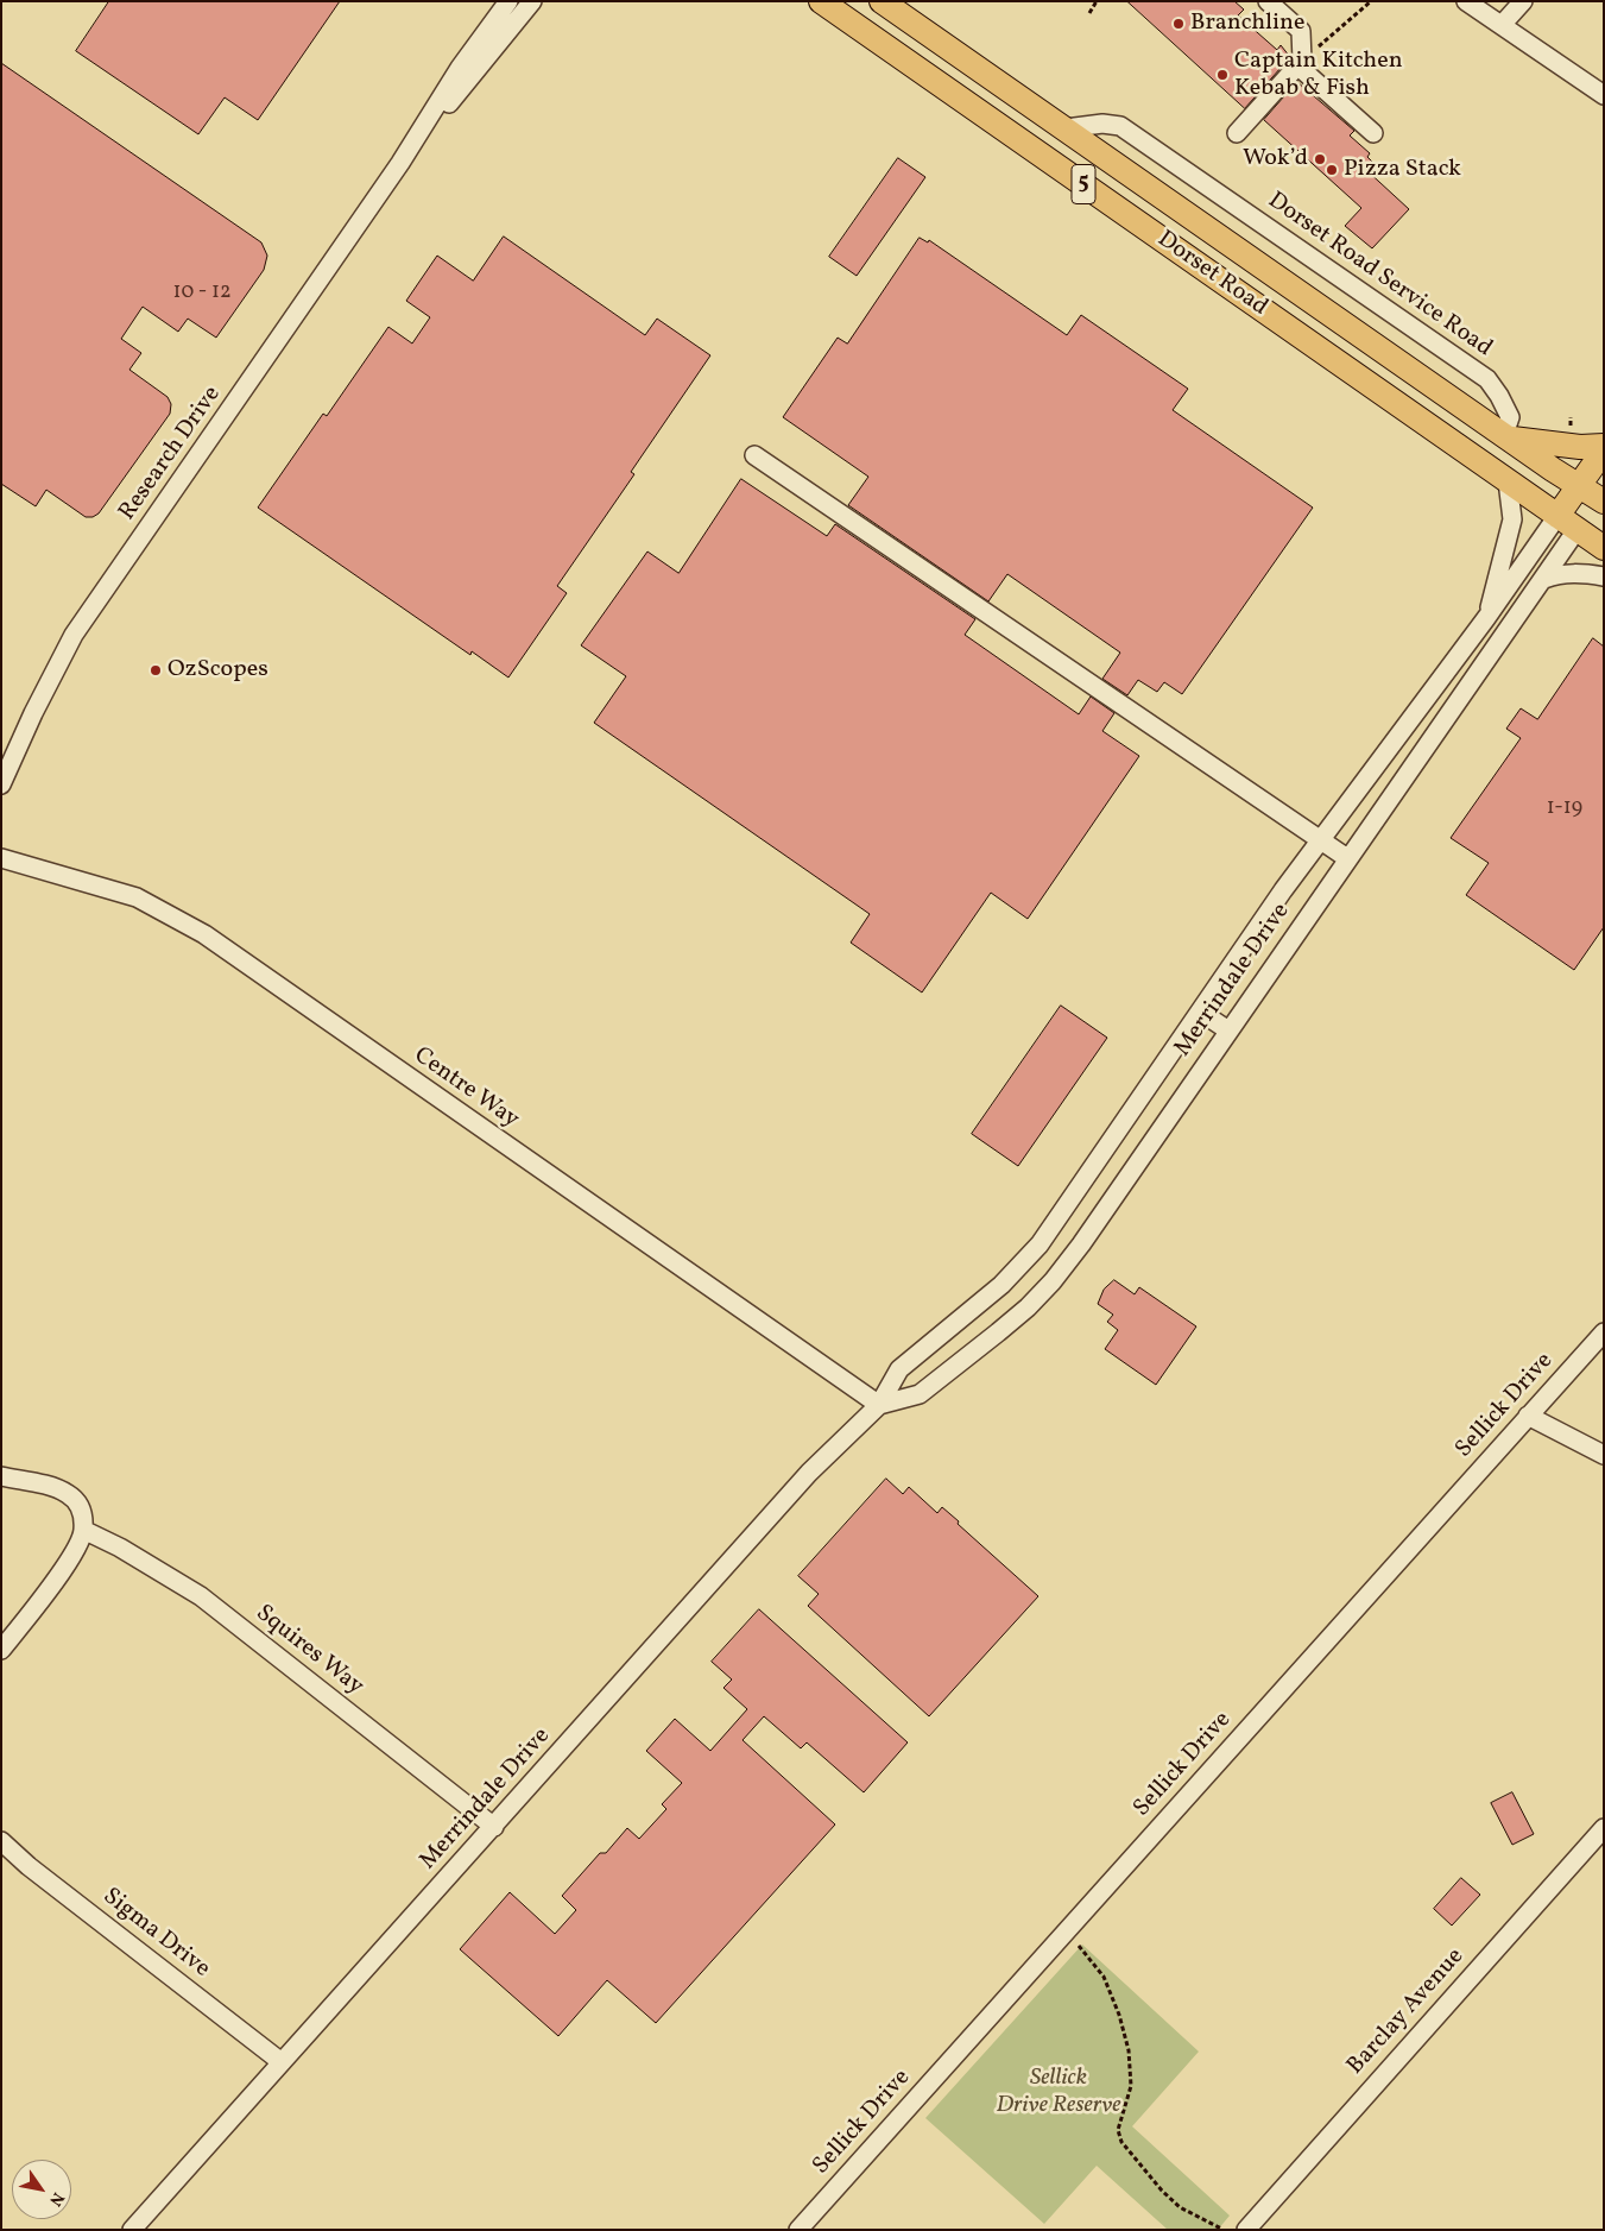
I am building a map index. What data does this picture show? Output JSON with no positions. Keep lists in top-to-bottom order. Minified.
{"streets":{"main road":["5","Dorset Road"],"street":["Dorset Road Service Road","Research Drive","Merrindale Drive","Centre Way","Sellick Drive","Squires Way","Sigma Drive","Barclay Avenue"]},"crossings":[["Dorset Road","Dorset Road Service Road"],["Dorset Road","Merrindale Drive"],["Merrindale Drive","Centre Way"],["Merrindale Drive","Squires Way"],["Merrindale Drive","Sigma Drive"]],"parks":["Sellick Drive Reserve"],"places":["Branchline","Captain Kitchen Kebab & Fish","Wok’d","Pizza Stack","OzScopes"],"house_numbers":["10 - 12","1-19"],"north":"bottom right"}
